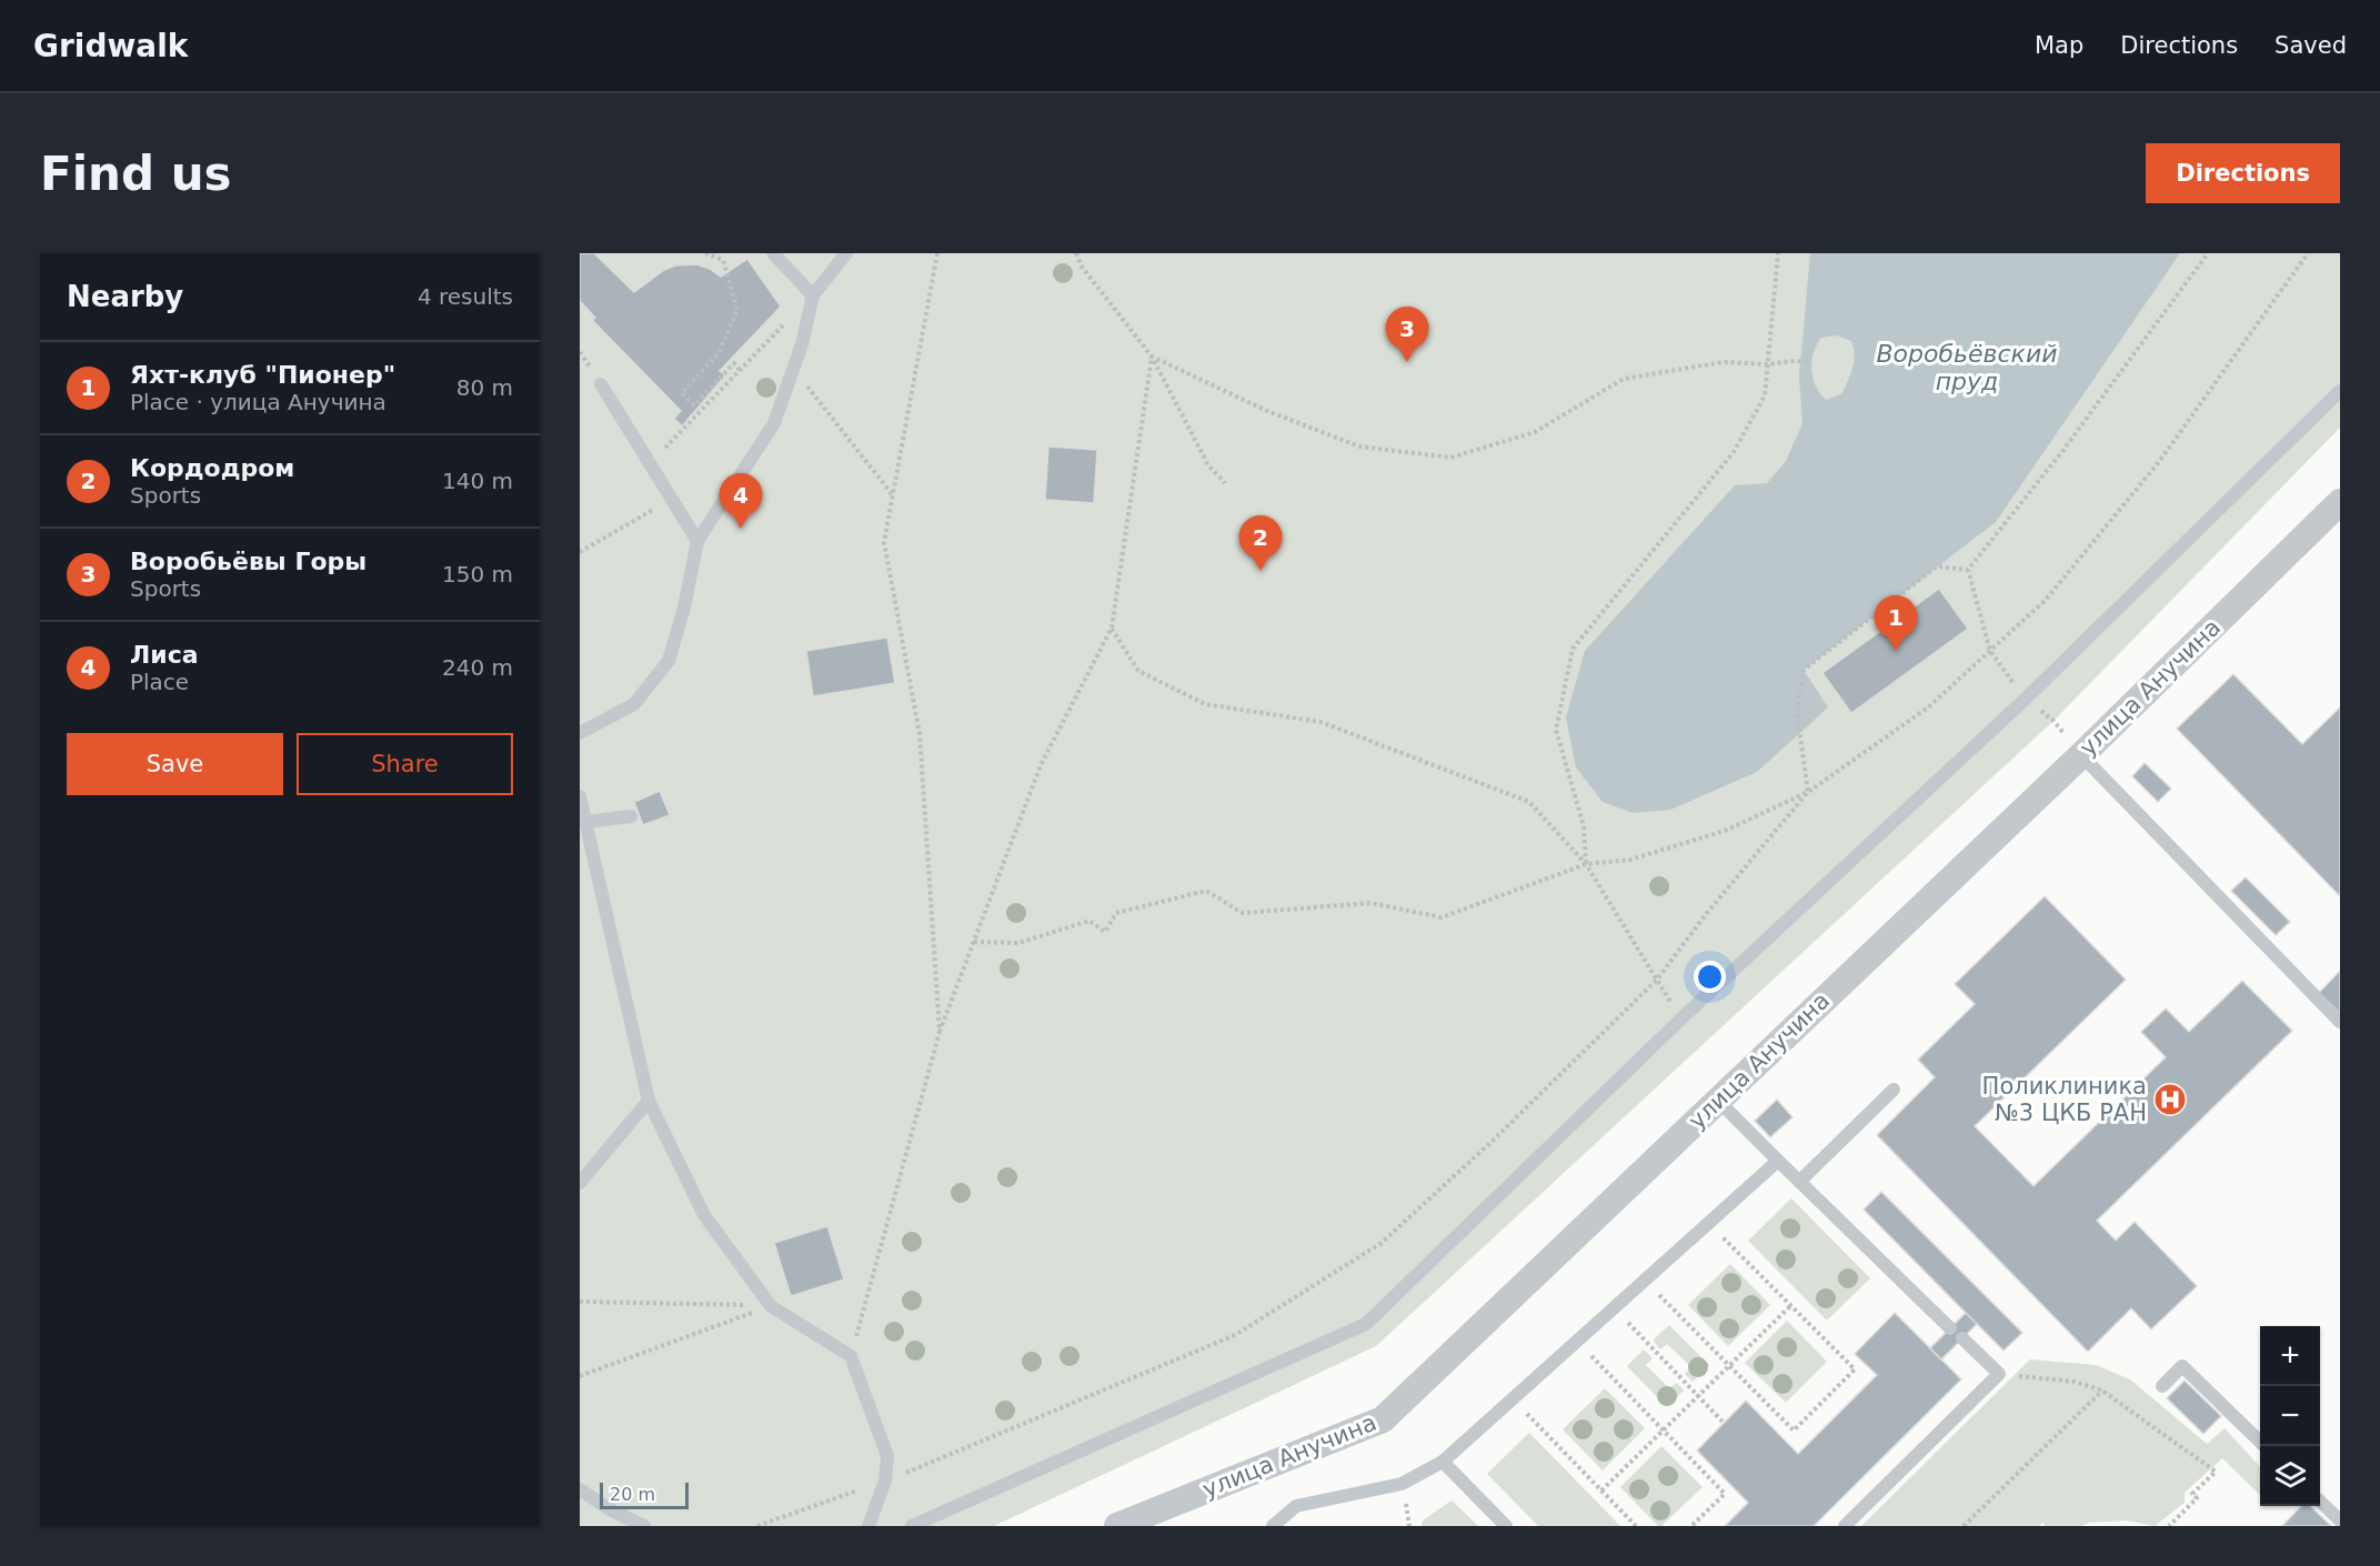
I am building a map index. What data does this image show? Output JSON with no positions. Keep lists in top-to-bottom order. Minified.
{"streets":{"street":["улица Анучина"]},"water":["Воробьёвский пруд"],"places":{"hospital":["Поликлиника №3 ЦКБ РАН"]},"scale_bar":"20 m","page":{"header":"Gridwalk","nav":["Map","Directions","Saved"],"buttons":["Directions",["Save","Share"]],"title":"Find us","heading":["Nearby","4 results"],"pins":["3","4","2","1"],"list":[{"mark":"1","name":"Яхт-клуб \"Пионер\"","note":"Place · улица Анучина","value":"80 m"},{"mark":"2","name":"Кордодром","note":"Sports","value":"140 m"},{"mark":"3","name":"Воробьёвы Горы","note":"Sports","value":"150 m"},{"mark":"4","name":"Лиса","note":"Place","value":"240 m"}],"map_buttons":["+","−"],"scale":"20 m"}}
